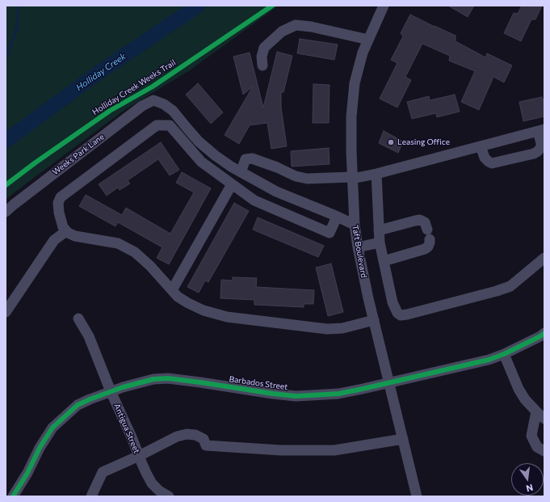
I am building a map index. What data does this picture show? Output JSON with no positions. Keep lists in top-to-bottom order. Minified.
{"streets":{"street":["Weeks Park Lane","Taft Boulevard","Barbados Street","Antigua Street"],"cycle path":["Holliday Creek Weeks Trail"]},"crossings":[["Taft Boulevard","Barbados Street"],["Barbados Street","Antigua Street"]],"water":["Holliday Creek"],"places":["Leasing Office"],"north":"bottom"}
